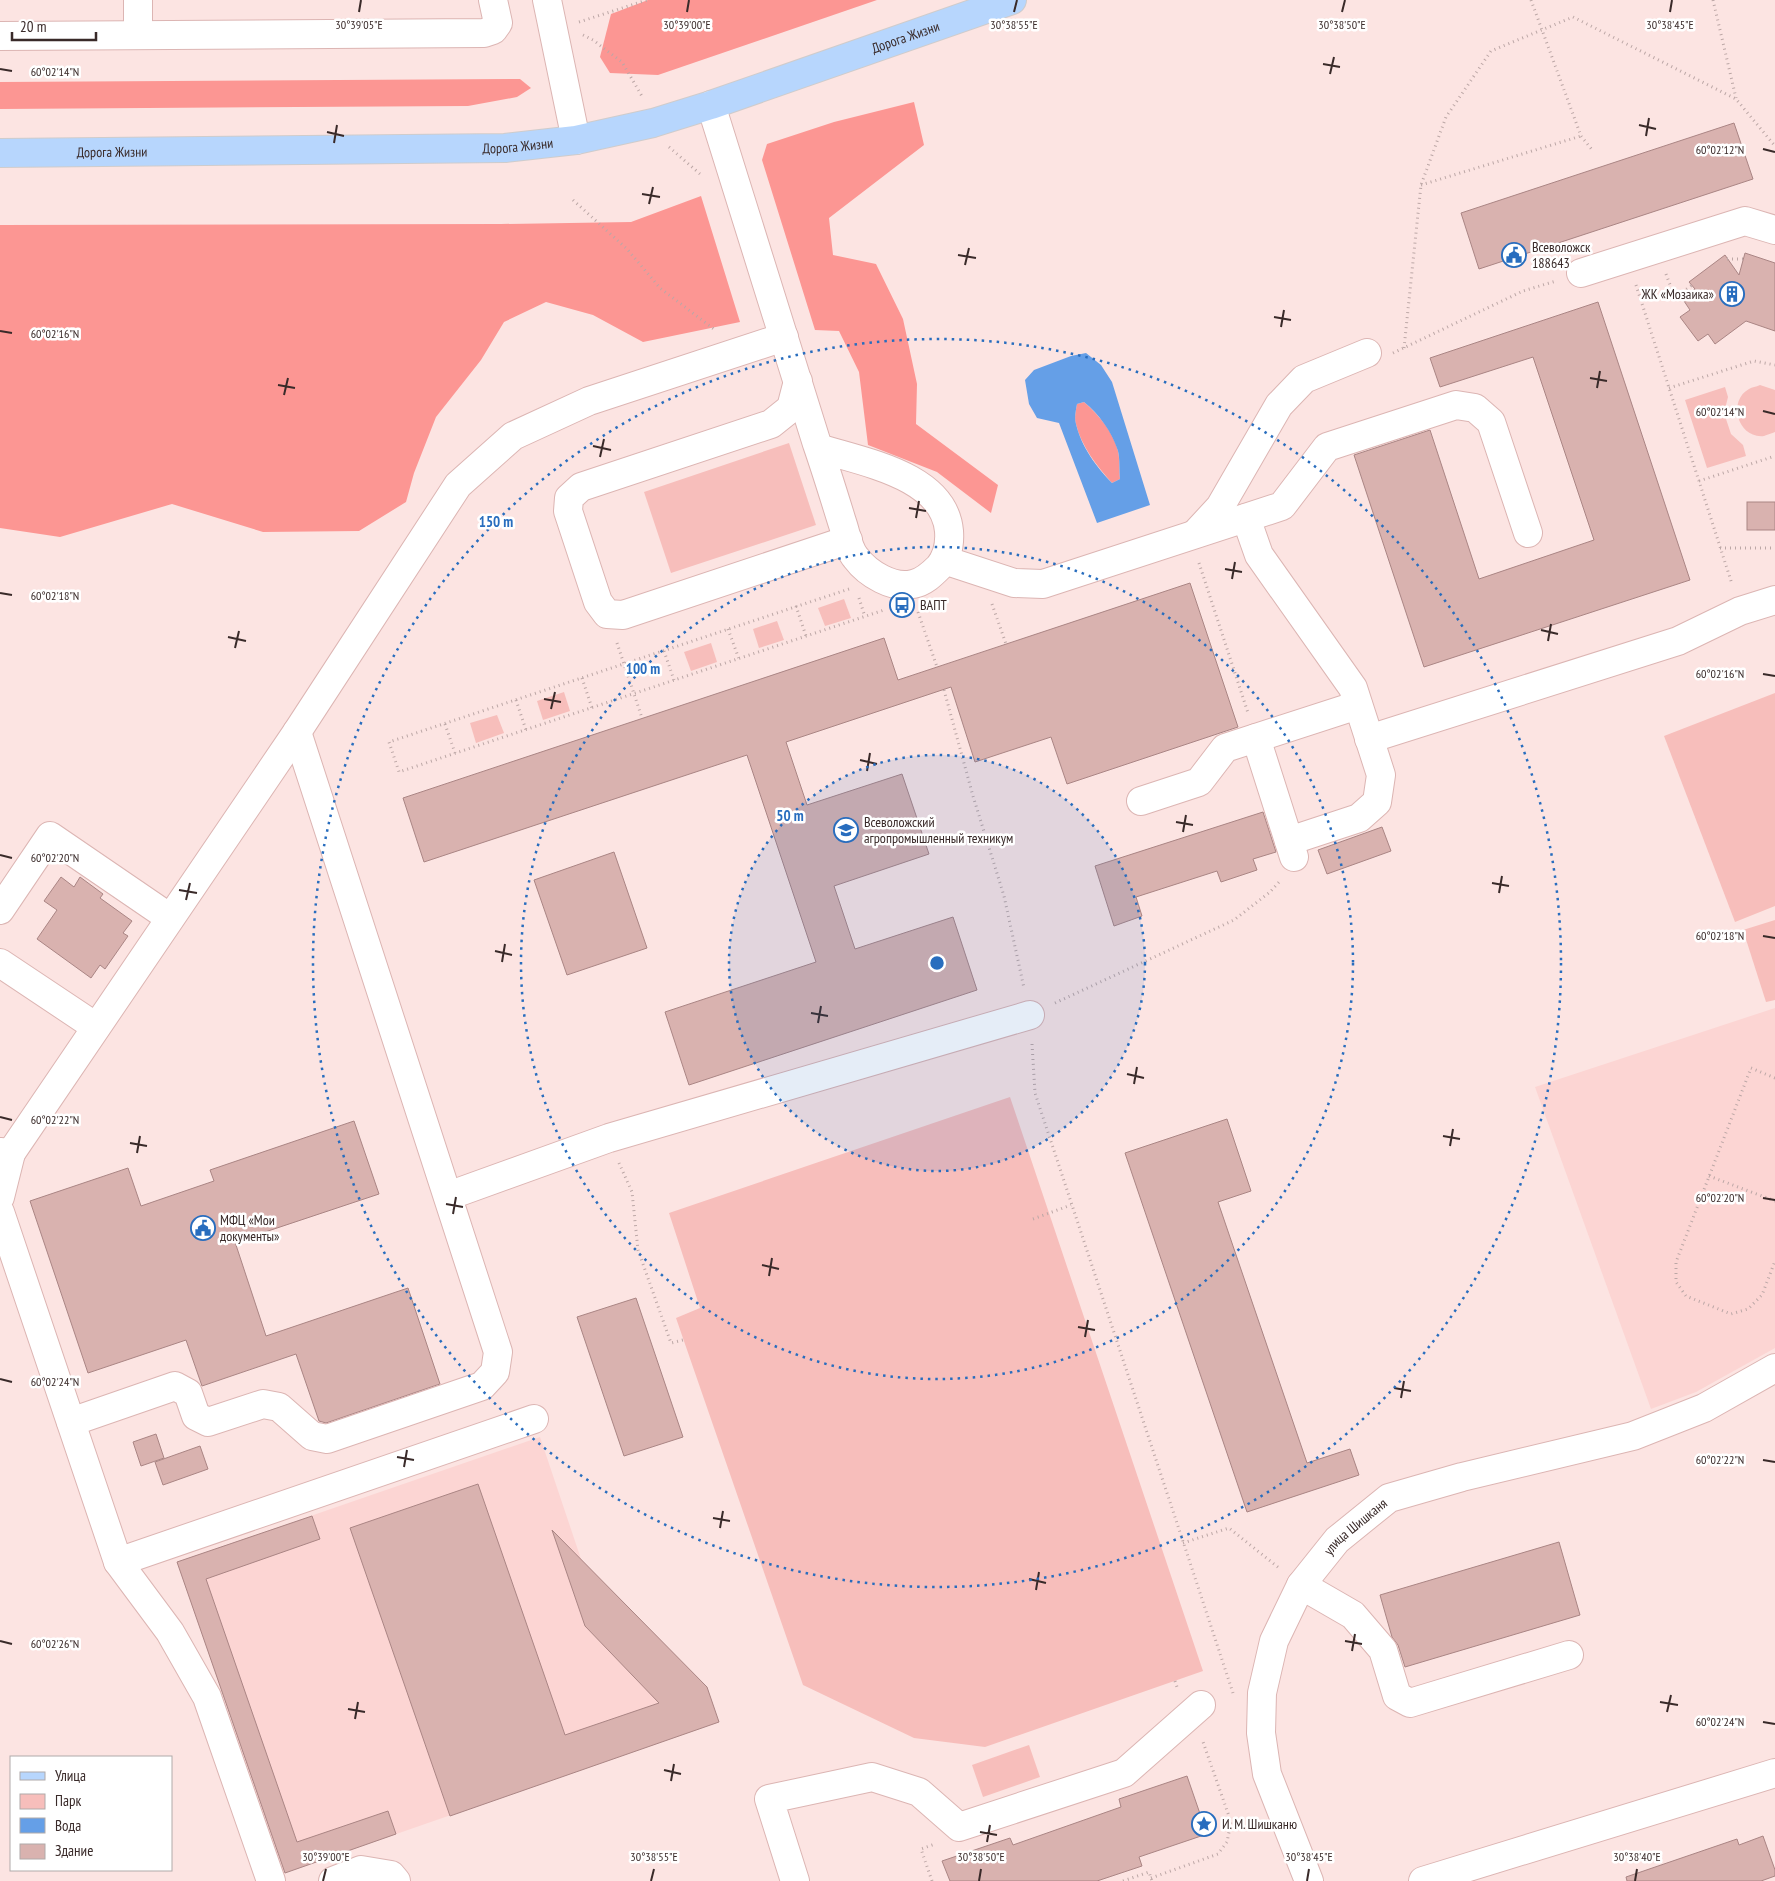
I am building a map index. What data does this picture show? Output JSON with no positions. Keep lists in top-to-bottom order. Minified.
{"streets":{"main road":["Дорога Жизни"],"street":["улица Шишканя"]},"places":{"public building":["Всеволожск 188643","МФЦ «Мои документы»"],"building":["ЖК «Мозаика»"],"bus stop":["ВАПТ"],"school or university":["Всеволожский агропромышленный техникум"],"place":["И. М. Шишканю"]},"legend":["Улица","Парк","Вода","Здание"],"scale_bar":"20 m","coordinates":["30°39'05\"E","30°39'00\"E","30°38'55\"E","30°38'50\"E","30°38'45\"E","60°02'14\"N","60°02'12\"N","60°02'16\"N","60°02'18\"N","60°02'20\"N","60°02'22\"N","60°02'24\"N","60°02'26\"N","30°38'40\"E"],"rings":["150 m","100 m","50 m"]}
